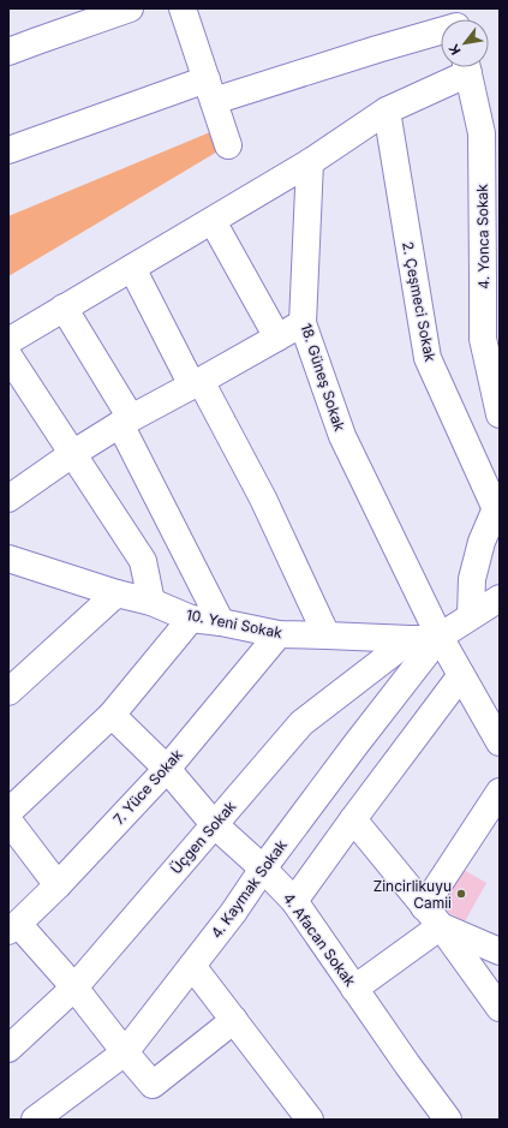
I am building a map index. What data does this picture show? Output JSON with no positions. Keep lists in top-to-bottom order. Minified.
{"streets":{"street":["4. Yonca Sokak","2. Çeşmeci Sokak","18. Güneş Sokak","10. Yeni Sokak","7. Yüce Sokak","Üçgen Sokak","4. Kaymak Sokak","4. Afacan Sokak"]},"crossings":[["18. Güneş Sokak","10. Yeni Sokak"],["18. Güneş Sokak","4. Kaymak Sokak"],["10. Yeni Sokak","7. Yüce Sokak"],["10. Yeni Sokak","Üçgen Sokak"],["10. Yeni Sokak","4. Kaymak Sokak"],["7. Yüce Sokak","4. Afacan Sokak"],["Üçgen Sokak","4. Afacan Sokak"],["4. Kaymak Sokak","4. Afacan Sokak"]],"places":["Zincirlikuyu Camii"],"north":"bottom left"}
